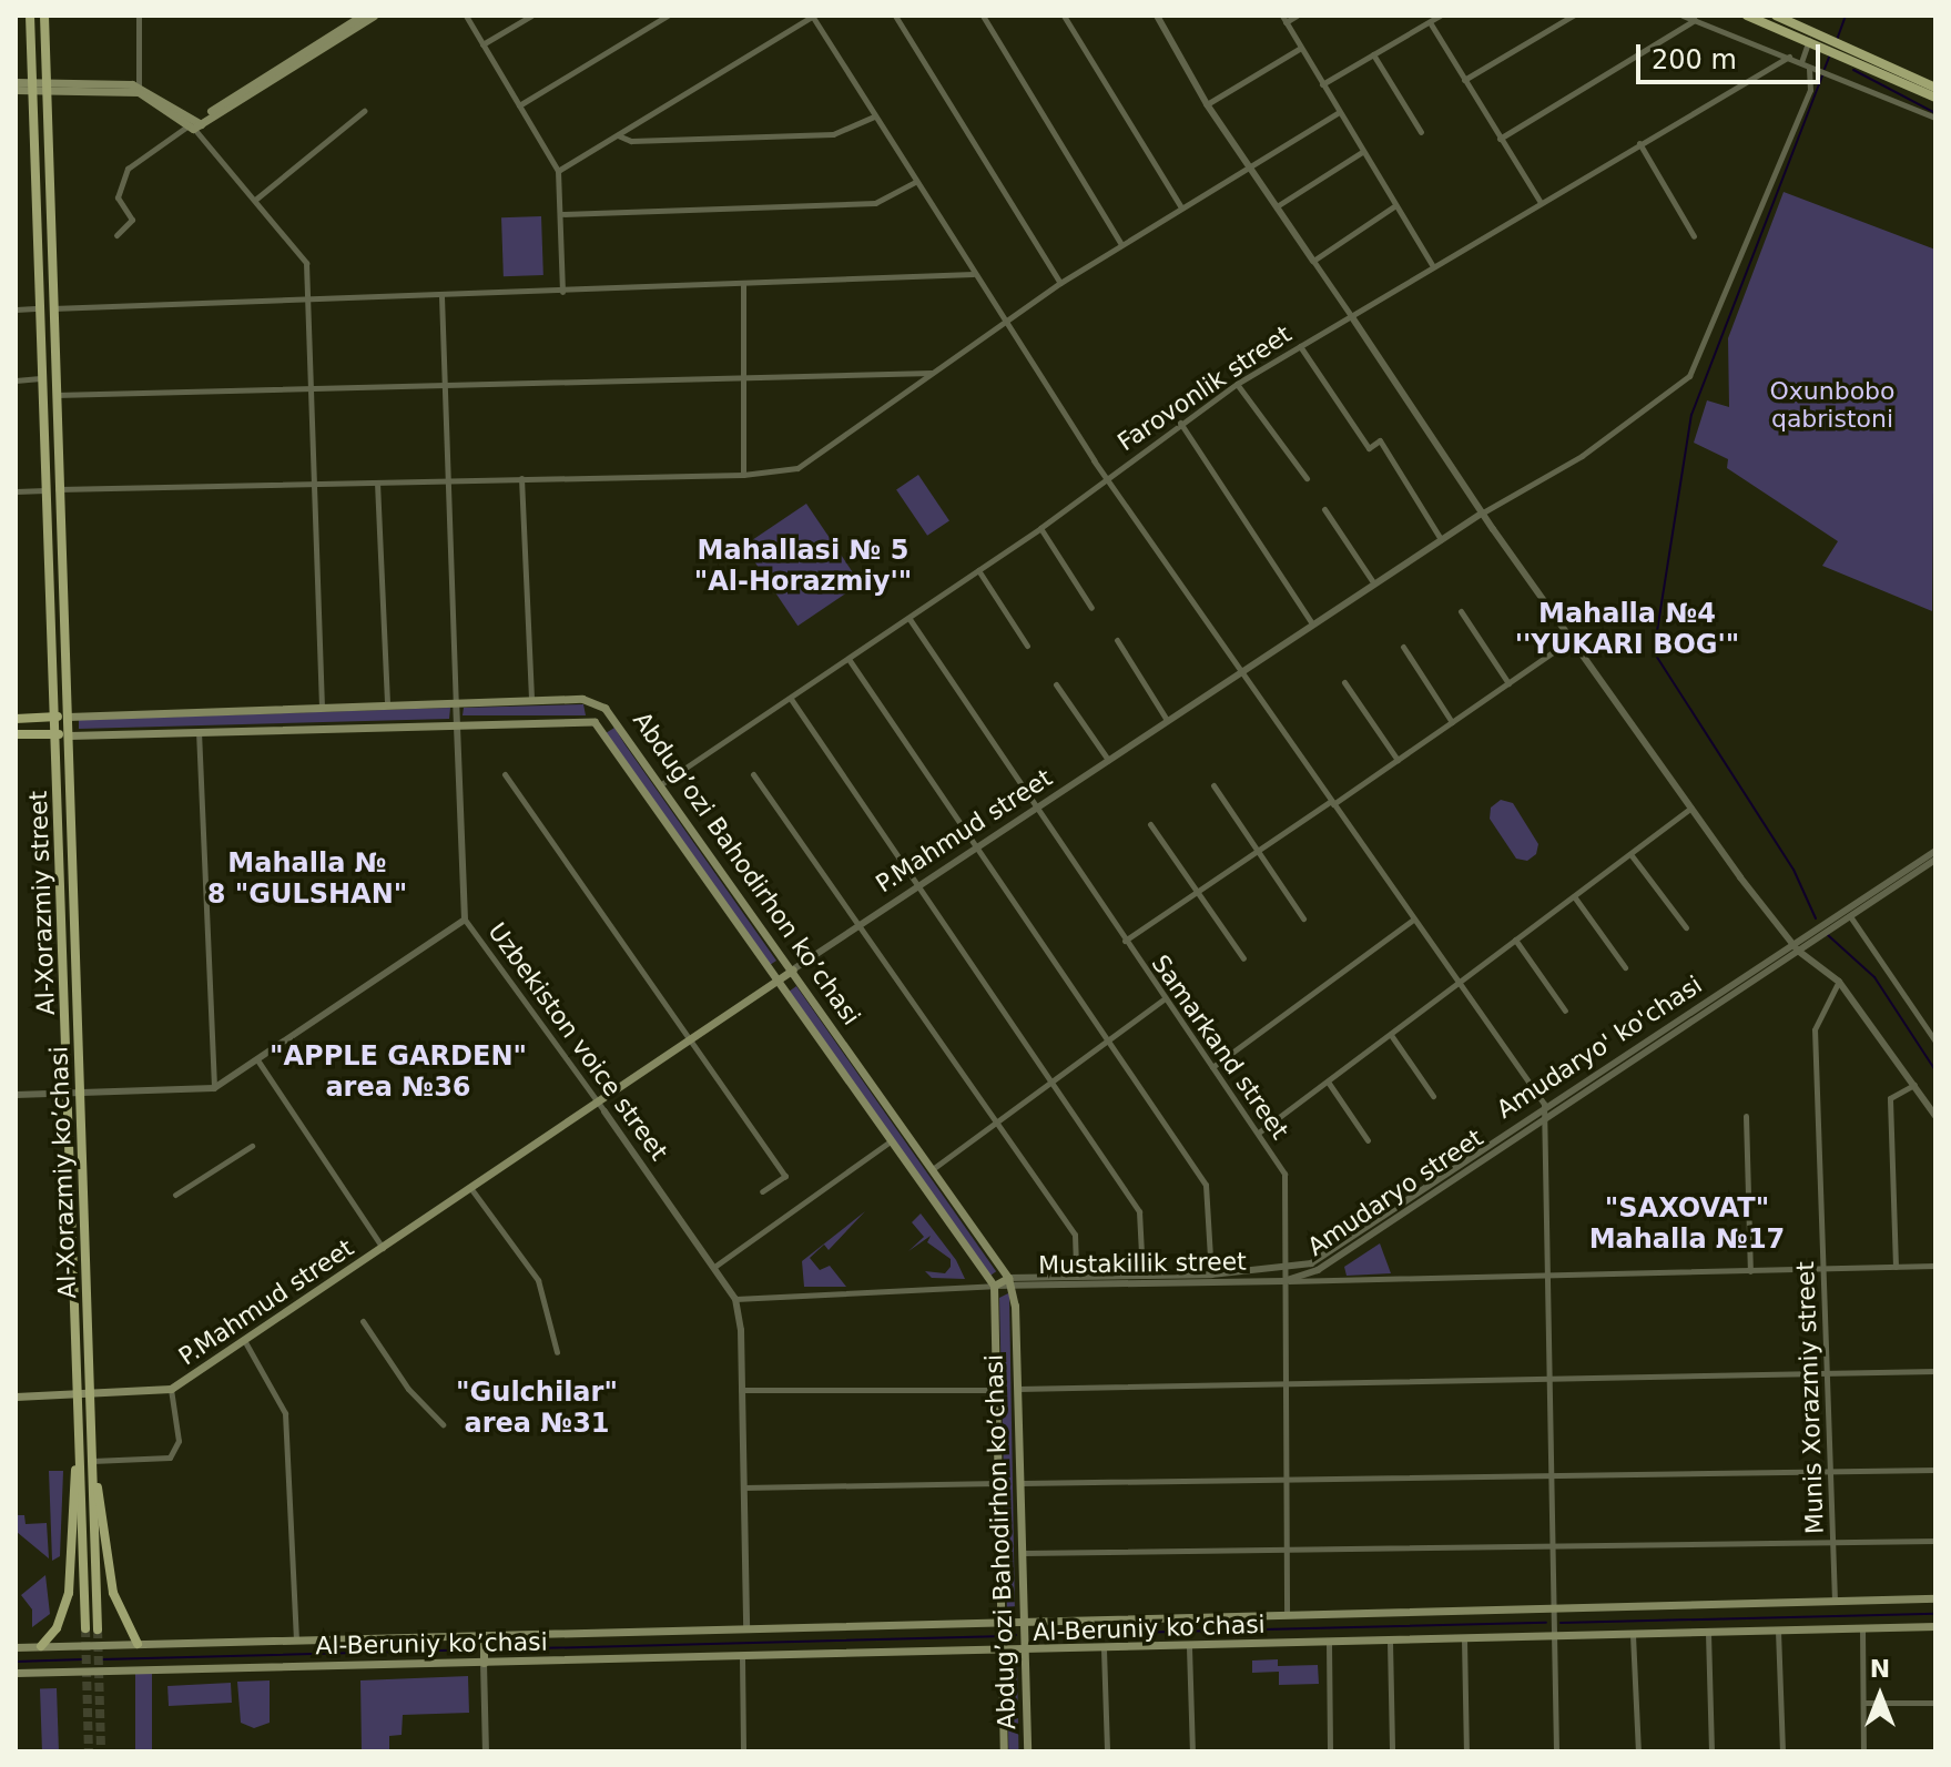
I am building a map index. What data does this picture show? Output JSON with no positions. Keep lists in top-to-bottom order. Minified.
{"streets":{"main road":["P.Mahmud street","Abdug’ozi Bahodirhon ko’chasi","Al-Xorazmiy street","Al-Xorazmiy ko’chasi","Al-Beruniy ko’chasi"],"street":["Farovonlik street","Uzbekiston voice street","Samarkand street","Amudaryo' ko'chasi","Amudaryo street","Mustakillik street","Munis Xorazmiy street"]},"crossings":[["Farovonlik street","Abdug’ozi Bahodirhon ko’chasi"],["Farovonlik street","Samarkand street"],["P.Mahmud street","Abdug’ozi Bahodirhon ko’chasi"],["P.Mahmud street","Al-Xorazmiy street"],["P.Mahmud street","Uzbekiston voice street"],["P.Mahmud street","Samarkand street"],["P.Mahmud street","Al-Xorazmiy ko’chasi"],["P.Mahmud street","Al-Beruniy ko’chasi"],["Abdug’ozi Bahodirhon ko’chasi","Al-Xorazmiy street"],["Abdug’ozi Bahodirhon ko’chasi","Uzbekiston voice street"],["Abdug’ozi Bahodirhon ko’chasi","Al-Xorazmiy ko’chasi"],["Abdug’ozi Bahodirhon ko’chasi","Mustakillik street"],["Abdug’ozi Bahodirhon ko’chasi","Al-Beruniy ko’chasi"],["Al-Xorazmiy street","Al-Xorazmiy ko’chasi"],["Samarkand street","Amudaryo' ko'chasi"],["Samarkand street","Amudaryo street"],["Samarkand street","Mustakillik street"],["Samarkand street","Al-Beruniy ko’chasi"],["Amudaryo' ko'chasi","Amudaryo street"],["Amudaryo' ko'chasi","Mustakillik street"],["Amudaryo street","Mustakillik street"],["Mustakillik street","Munis Xorazmiy street"],["Munis Xorazmiy street","Al-Beruniy ko’chasi"]],"districts":["Mahallasi № 5 \"Аl-Horazmiy'\"","Mahalla №4 ''YUKARI BOG'\"","Mahalla № 8 \"GULSHAN\"","\"APPLE GARDEN\" area №36","\"SAXOVAT\" Mahalla №17","\"Gulchilar\" area №31"],"parks":["Oxunbobo qabristoni"],"scale_bar":"200 m","north":"top"}
